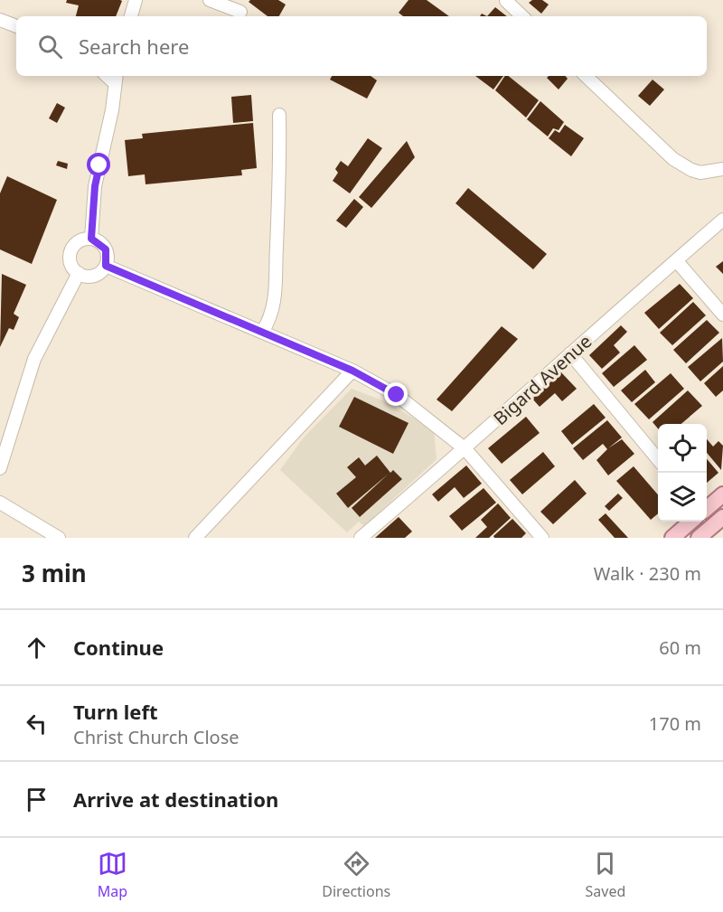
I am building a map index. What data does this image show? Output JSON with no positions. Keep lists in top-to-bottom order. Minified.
{"streets":{"street":["Bigard Avenue"]},"page":{"search":"Search here","heading":["3 min","Walk · 230 m"],"list":[["Continue","60 m"],["Turn left","Christ Church Close","170 m"],"Arrive at destination"],"nav":["Map","Directions","Saved"]}}
